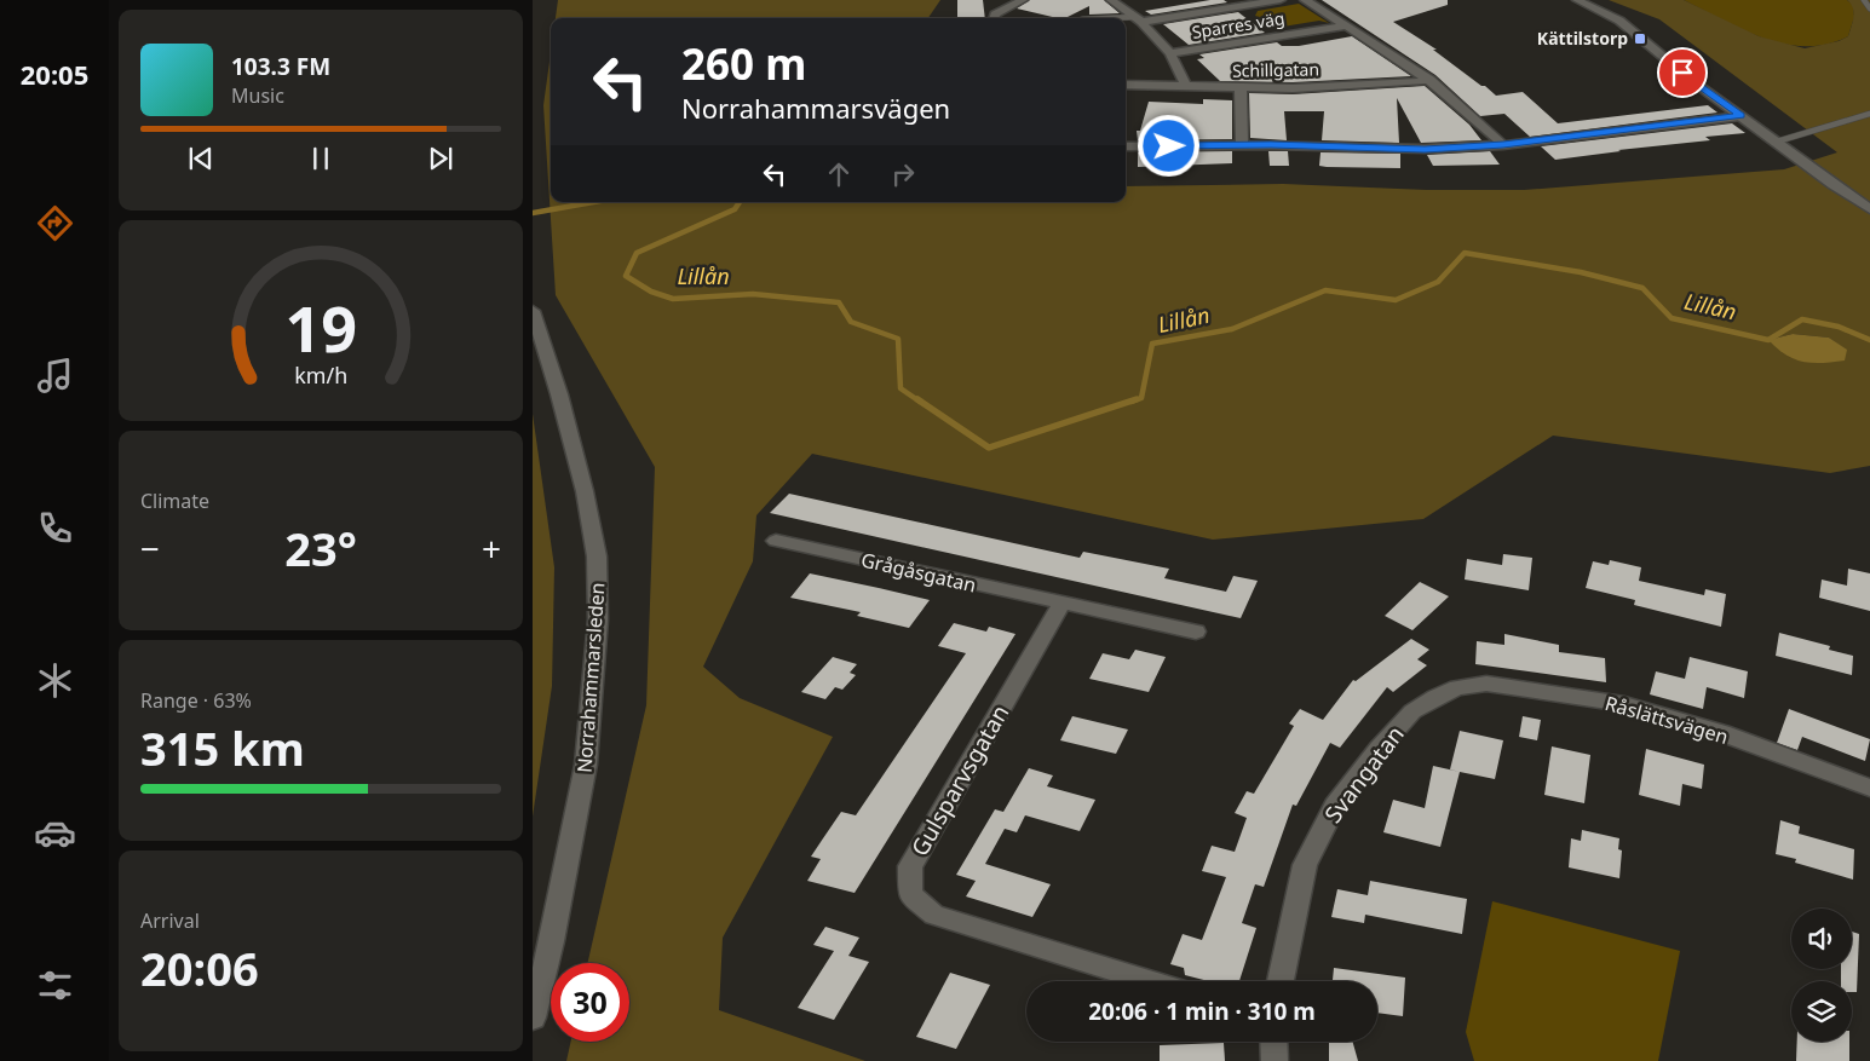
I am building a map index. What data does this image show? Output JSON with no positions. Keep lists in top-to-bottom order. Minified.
{"streets":{"street":["Sparres väg","Schillgatan","Grågåsgatan","Norrahammarsleden","Råslättsvägen","Svangatan","Gulsparvsgatan"]},"crossings":[["Grågåsgatan","Gulsparvsgatan"],["Råslättsvägen","Svangatan"]],"water":["Lillån"],"places":{"transit":["Kättilstorp"]},"page":{"tabs":"20:05","turn":["260 m","Norrahammarsvägen"],"song":["103.3 FM","Music"],"tile":["Climate",["Range · 63%","315 km"],["Arrival","20:06"]],"heat":["−","23°","+"],"limit":"30","trip":"20:06 · 1 min · 310 m","gauge":["19","km/h"]}}
